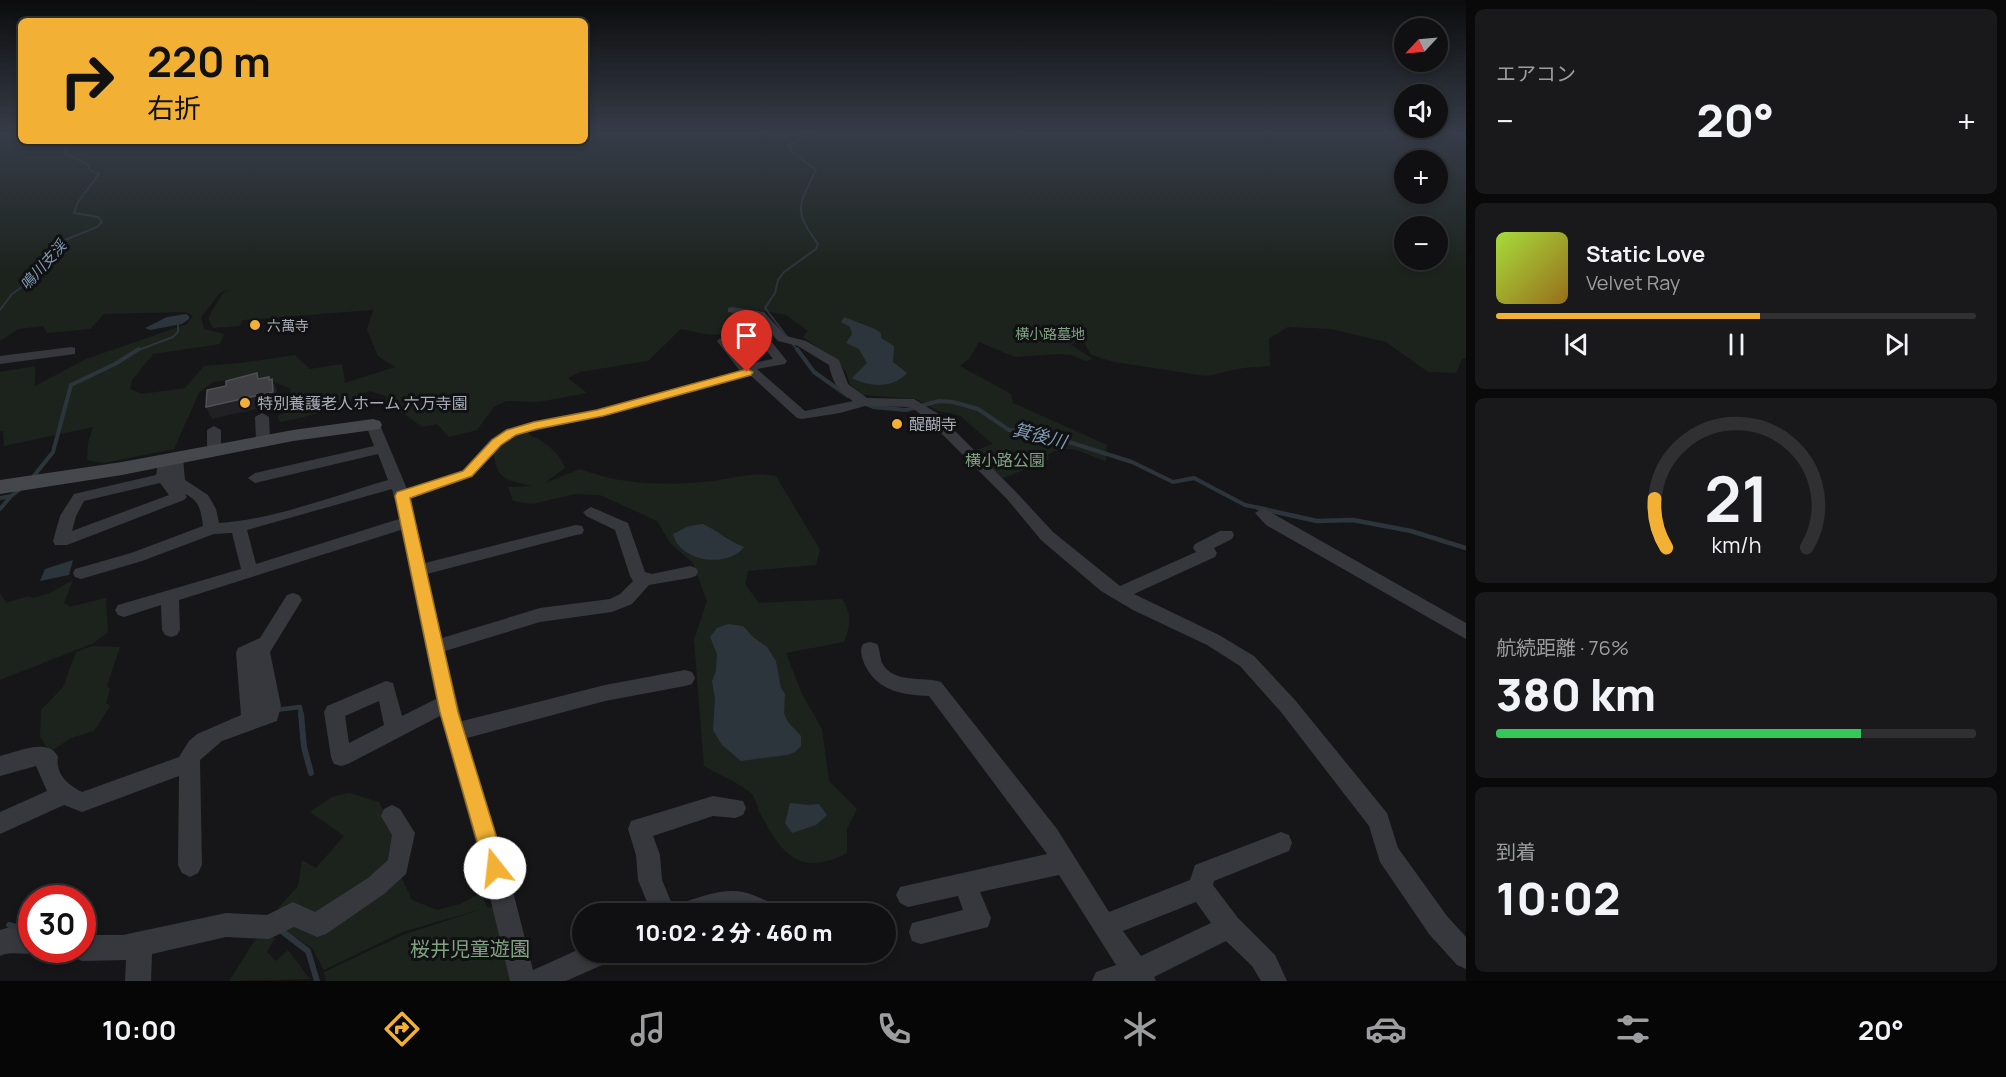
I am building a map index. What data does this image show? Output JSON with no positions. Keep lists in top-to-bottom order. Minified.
{"water":["鳴川支渓","箕後川"],"parks":["横小路墓地","横小路公園","桜井児童遊園"],"places":["六萬寺","特別養護老人ホーム 六万寺園","醍醐寺"],"north":"bottom left","page":{"tile":["エアコン",["航続距離 · 76%","380 km"],["到着","10:02"]],"map_buttons":["+","−"],"turn":["220 m","右折"],"heat":["−","20°","+"],"song":["Static Love","Velvet Ray"],"limit":"30","trip":"10:02 · 2 分 · 460 m","tabs":["10:00","20°"],"gauge":["21","km/h"]}}
